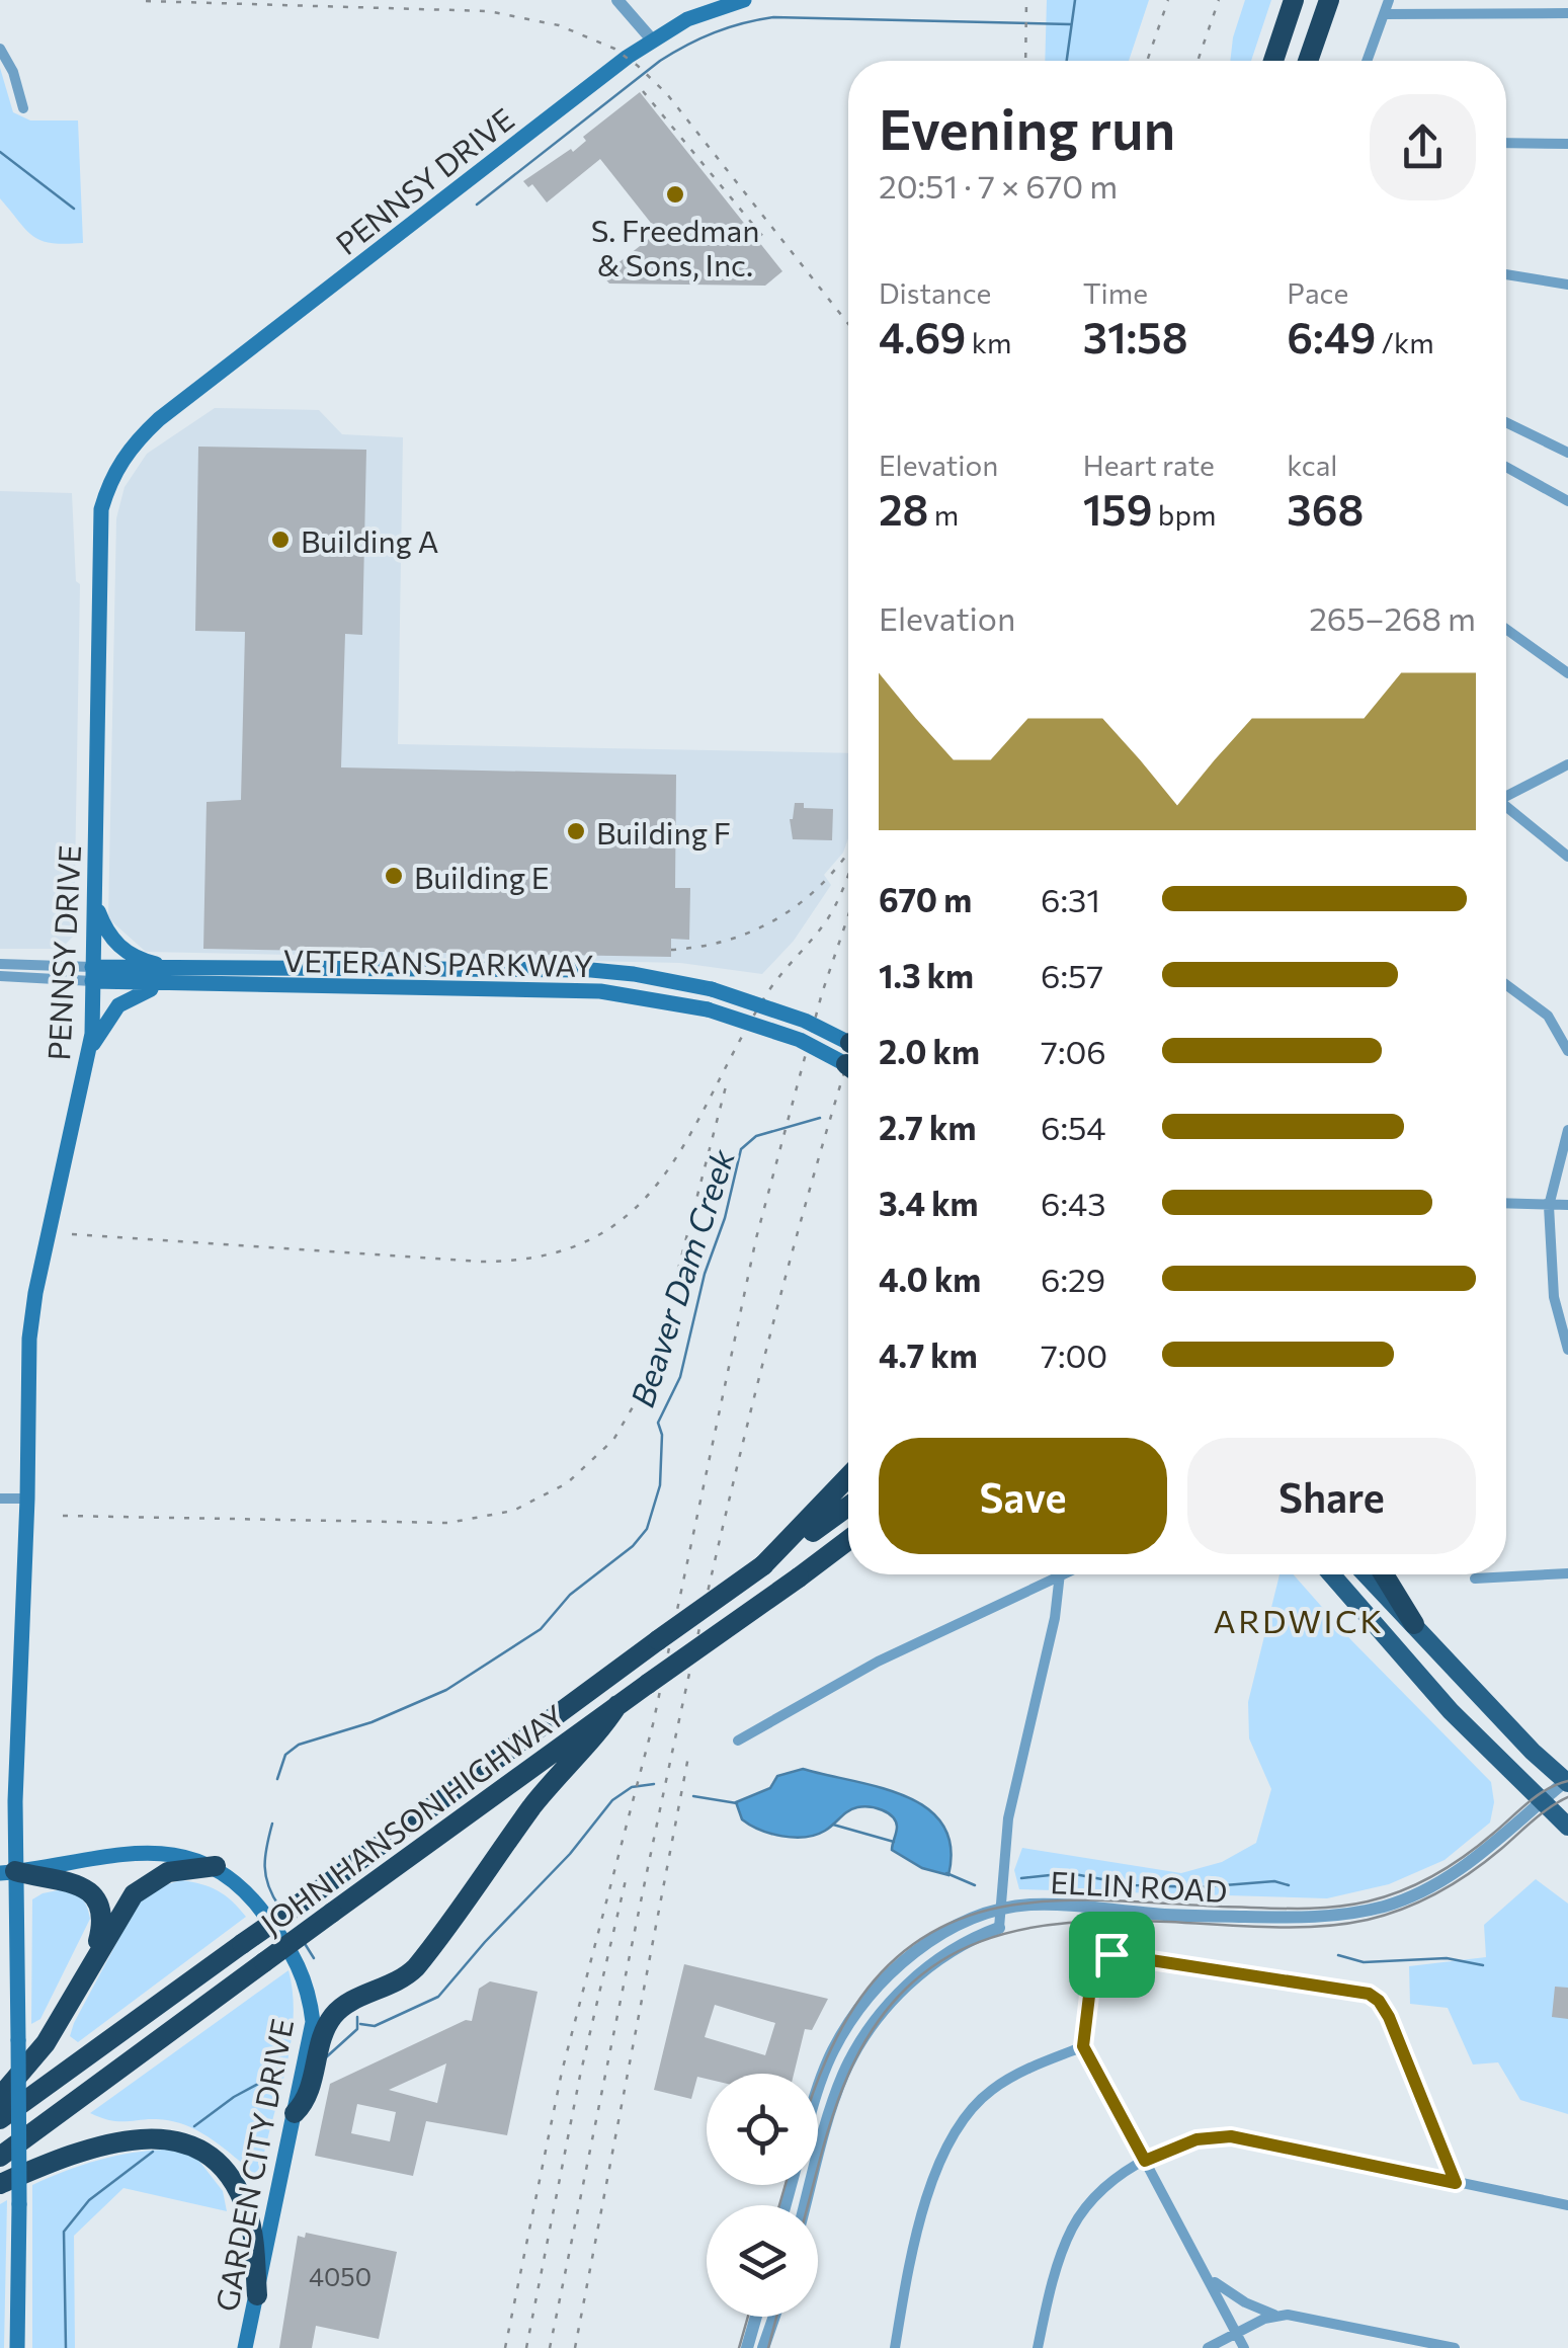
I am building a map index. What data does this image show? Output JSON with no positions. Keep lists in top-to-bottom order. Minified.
{"streets":{"highway":["JOHN HANSON HIGHWAY"],"main road":["PENNSY DRIVE","VETERANS PARKWAY","GARDEN CITY DRIVE"],"street":["ELLIN ROAD"]},"crossings":[["PENNSY DRIVE","VETERANS PARKWAY"]],"districts":["ARDWICK"],"water":["Beaver Dam Creek"],"places":["S. Freedman & Sons, Inc.","Building A","Building F","Building E"],"house_numbers":["4050"],"page":{"heading":["Evening run","20:51 · 7 × 670 m"],"stats":[["Distance","4.69 km"],["Time","31:58"],["Pace","6:49 /km"],["Elevation","28 m"],["Heart rate","159 bpm"],["kcal","368"]],"chart":["Elevation","265–268 m"],"list":[{"name":"670 m","note":"6:31"},{"name":"1.3 km","note":"6:57"},{"name":"2.0 km","note":"7:06"},{"name":"2.7 km","note":"6:54"},{"name":"3.4 km","note":"6:43"},{"name":"4.0 km","note":"6:29"},{"name":"4.7 km","note":"7:00"}],"buttons":["Save","Share"]}}
